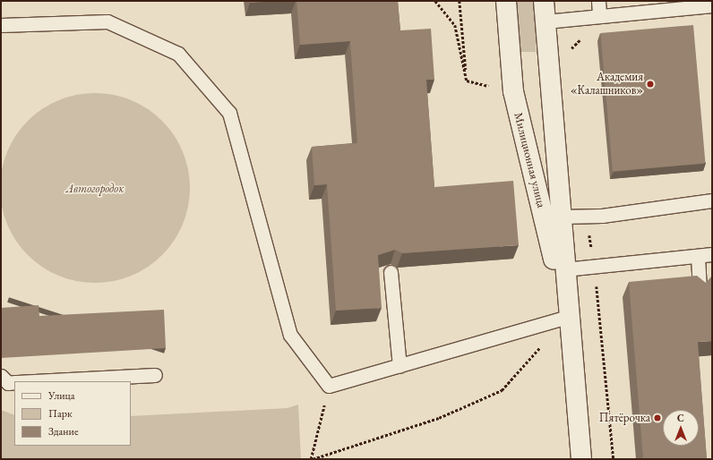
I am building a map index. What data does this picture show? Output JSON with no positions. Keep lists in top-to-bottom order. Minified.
{"streets":{"street":["Милиционная улица"]},"parks":["Автогородок"],"places":["Академия «Калашников»","Пятёрочка"],"legend":["Улица","Парк","Здание"],"north":"top"}
